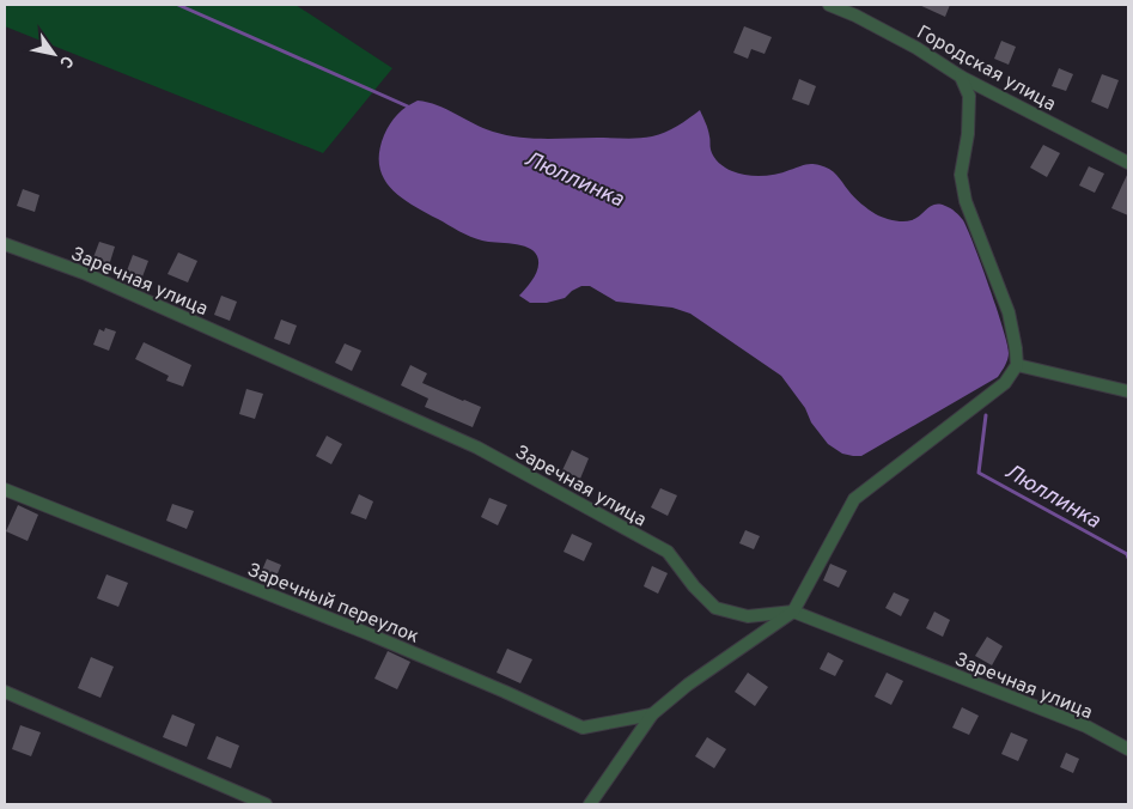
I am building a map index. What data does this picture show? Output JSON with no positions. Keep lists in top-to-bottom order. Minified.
{"streets":{"street":["Городская улица","Заречная улица","Заречный переулок"]},"water":["Люллинка"],"north":"bottom right"}
